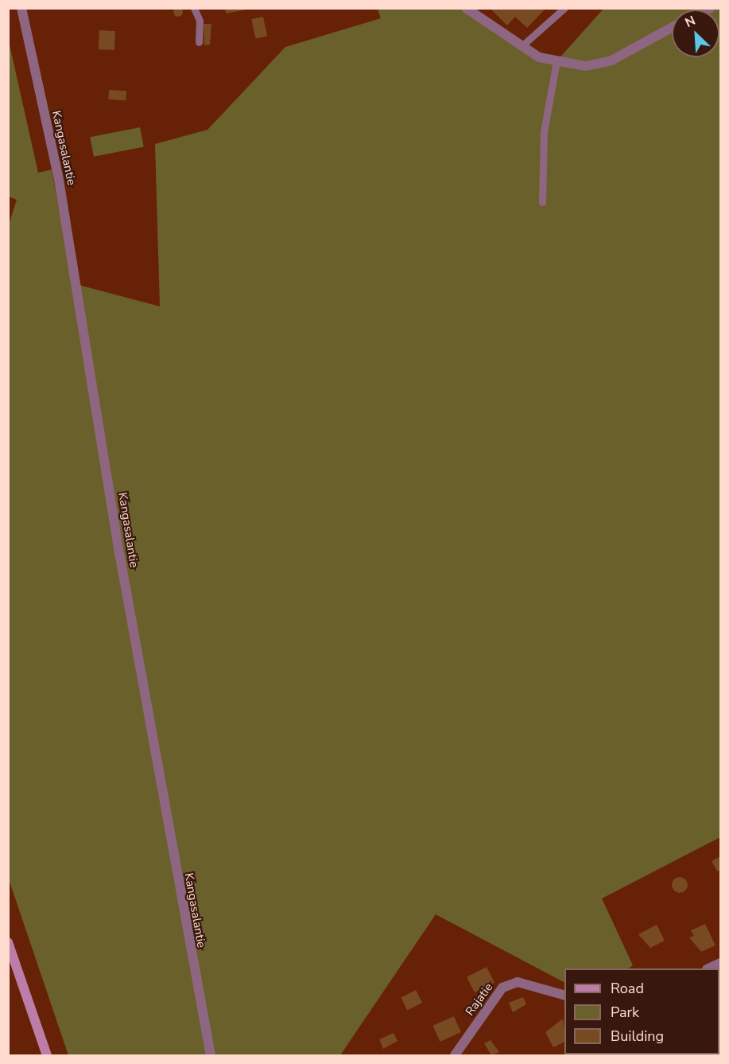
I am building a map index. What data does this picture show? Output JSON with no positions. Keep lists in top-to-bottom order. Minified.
{"streets":{"street":["Kangasalantie","Rajatie"]},"legend":["Road","Park","Building"],"north":"top left"}
